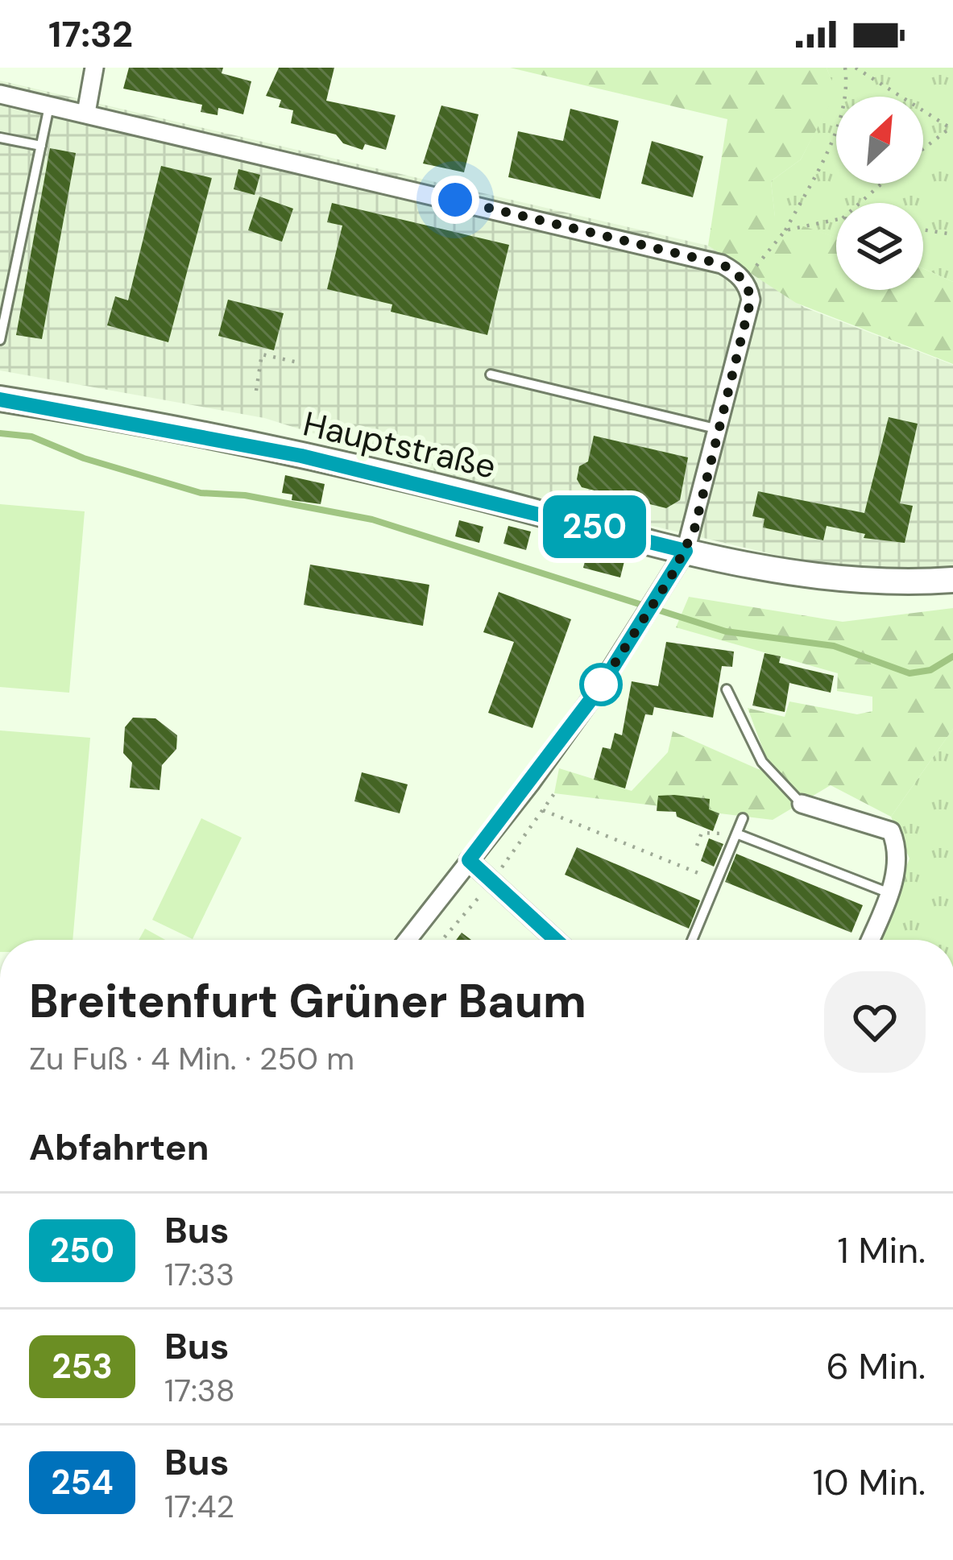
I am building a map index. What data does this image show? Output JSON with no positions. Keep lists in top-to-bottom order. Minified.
{"streets":{"main road":["Hauptstraße"]},"lines":["bus line 250"],"north":"top right","page":{"status":"17:32","on_map":"250","heading":[["Breitenfurt Grüner Baum","Zu Fuß · 4 Min. · 250 m"],"Abfahrten"],"list":[{"mark":"250","name":"Bus","note":"17:33","value":"1 Min."},{"mark":"253","name":"Bus","note":"17:38","value":"6 Min."},{"mark":"254","name":"Bus","note":"17:42","value":"10 Min."}]}}
